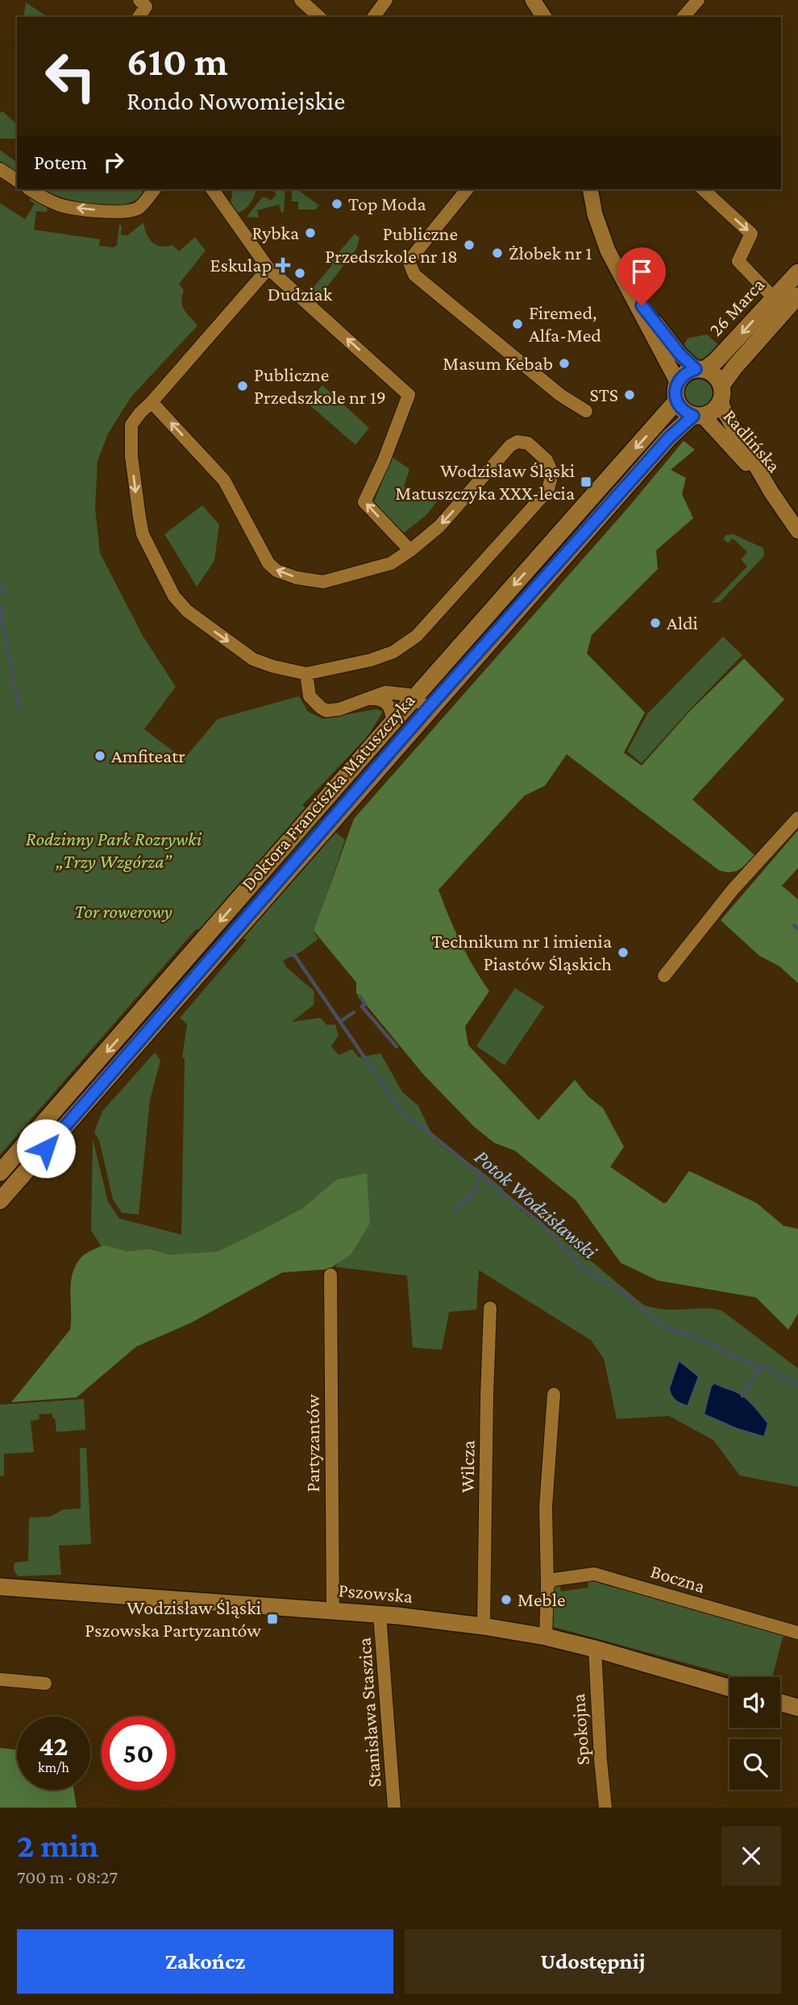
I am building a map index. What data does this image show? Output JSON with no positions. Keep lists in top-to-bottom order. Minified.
{"streets":{"main road":["26 Marca","Doktora Franciszka Matuszczyka","Pszowska"],"street":["Radlińska","Partyzantów","Wilcza","Boczna","Stanisława Staszica","Spokojna"]},"crossings":[["26 Marca","Radlińska"],["26 Marca","Doktora Franciszka Matuszczyka"],["Radlińska","Doktora Franciszka Matuszczyka"],["Partyzantów","Pszowska"],["Wilcza","Pszowska"],["Pszowska","Stanisława Staszica"],["Pszowska","Spokojna"]],"water":["Potok Wodzisławski"],"parks":["Rodzinny Park Rozrywki „Trzy Wzgórza”","Tor rowerowy"],"places":{"other":["Top Moda","Rybka","Publiczne Przedszkole nr 18","Żłobek nr 1","Dudziak","Firemed, Alfa-Med","Masum Kebab","Publiczne Przedszkole nr 19","STS","Aldi","Amfiteatr","Technikum nr 1 imienia Piastów Śląskich","Meble"],"health":["Eskulap"],"transit":["Wodzisław Śląski Matuszczyka XXX-lecia","Wodzisław Śląski Pszowska Partyzantów"]},"page":{"turn":["610 m","Rondo Nowomiejskie"],"then":"Potem","speed":"42 km/h","limit":"50","heading":["2 min","700 m · 08:27"],"buttons":["Zakończ","Udostępnij"]}}
